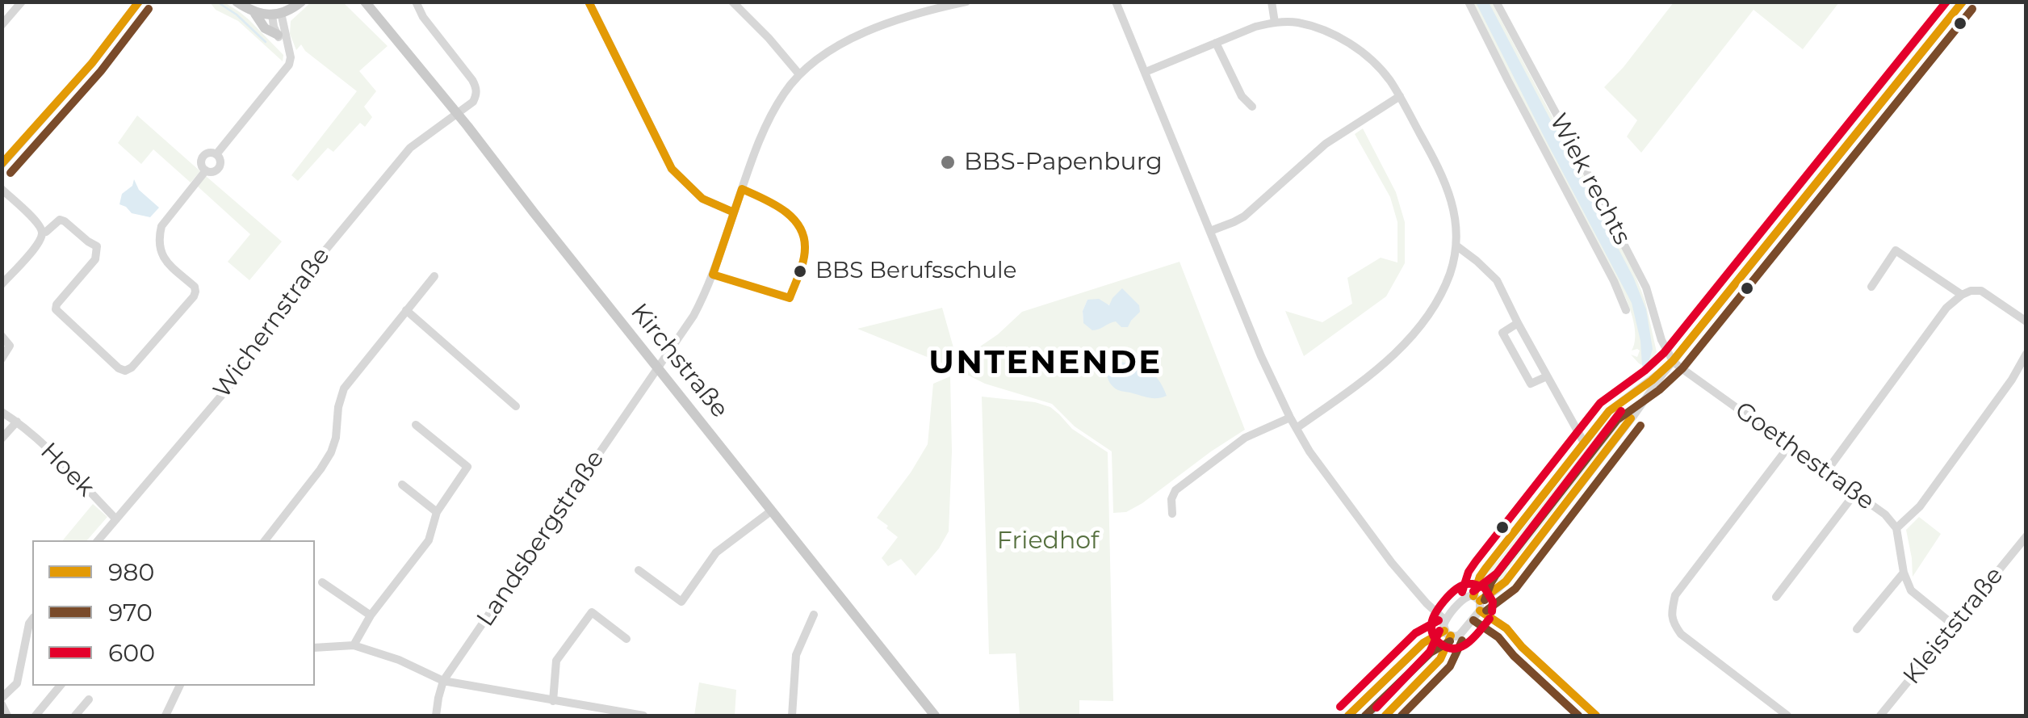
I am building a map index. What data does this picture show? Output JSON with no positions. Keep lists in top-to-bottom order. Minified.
{"streets":{"main road":["Kirchstraße"],"street":["Wiek rechts","Wichernstraße","Goethestraße","Hoek","Landsbergstraße","Kleiststraße"]},"crossings":[["Wiek rechts","Goethestraße"],["Wichernstraße","Kirchstraße"],["Wichernstraße","Hoek"],["Kirchstraße","Landsbergstraße"],["Goethestraße","Kleiststraße"]],"districts":["UNTENENDE"],"parks":["Friedhof"],"places":["BBS-Papenburg","BBS Berufsschule"],"lines":["transit line 980","transit line 600","transit line 970"],"legend":["980","970","600"]}
